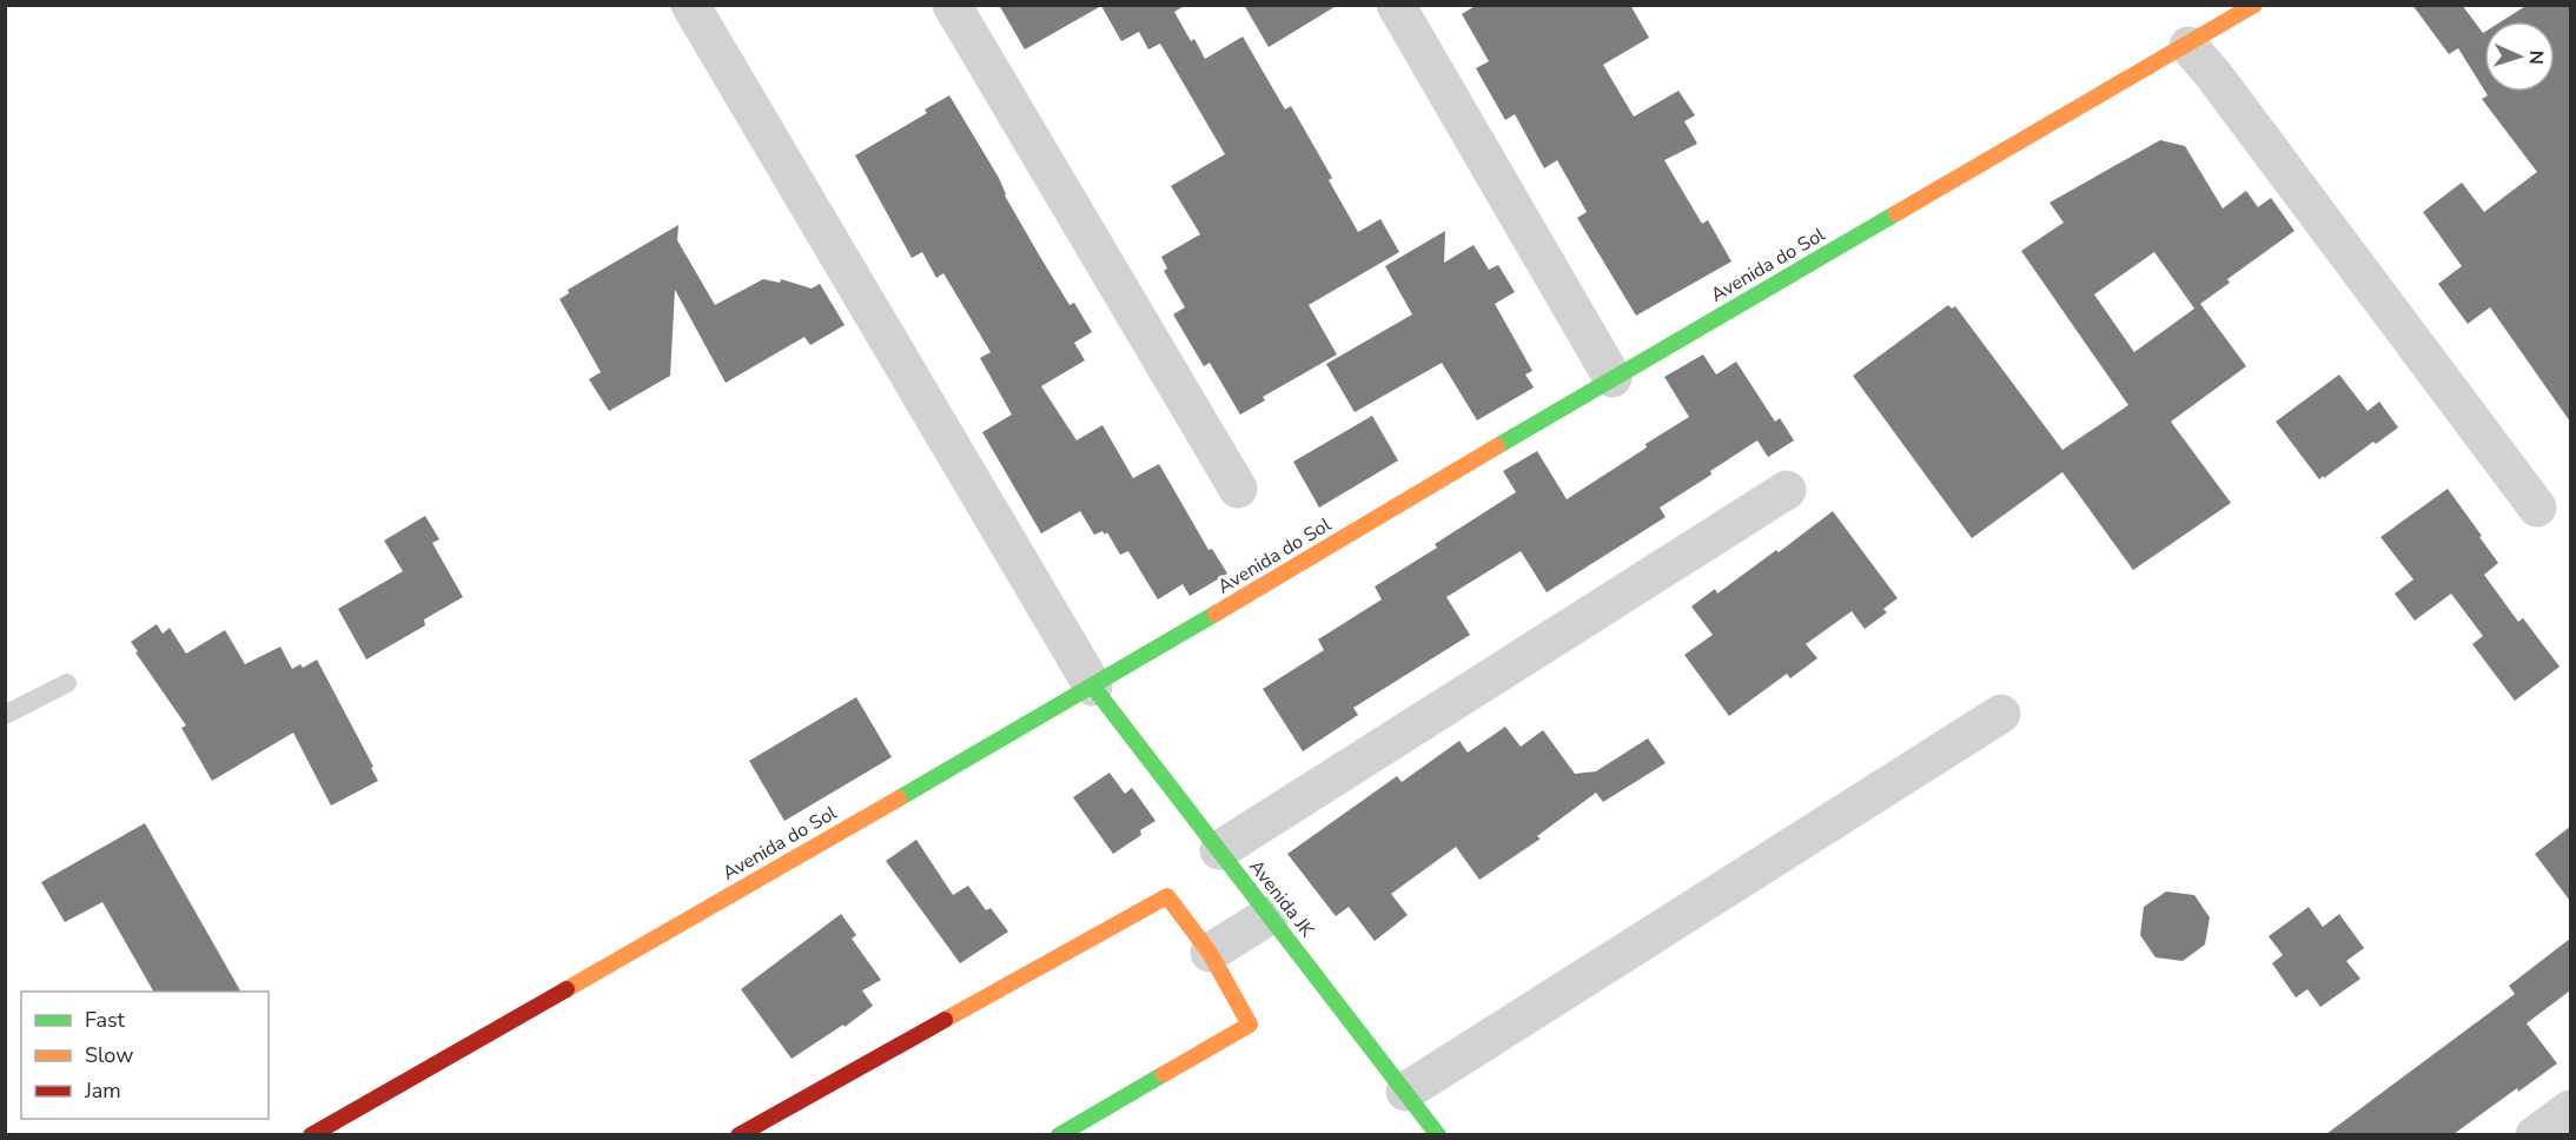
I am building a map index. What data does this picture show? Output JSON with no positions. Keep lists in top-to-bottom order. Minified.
{"streets":{"street":["Avenida do Sol","Avenida JK"]},"crossings":[["Avenida do Sol","Avenida JK"]],"legend":["Fast","Slow","Jam"],"north":"right"}
